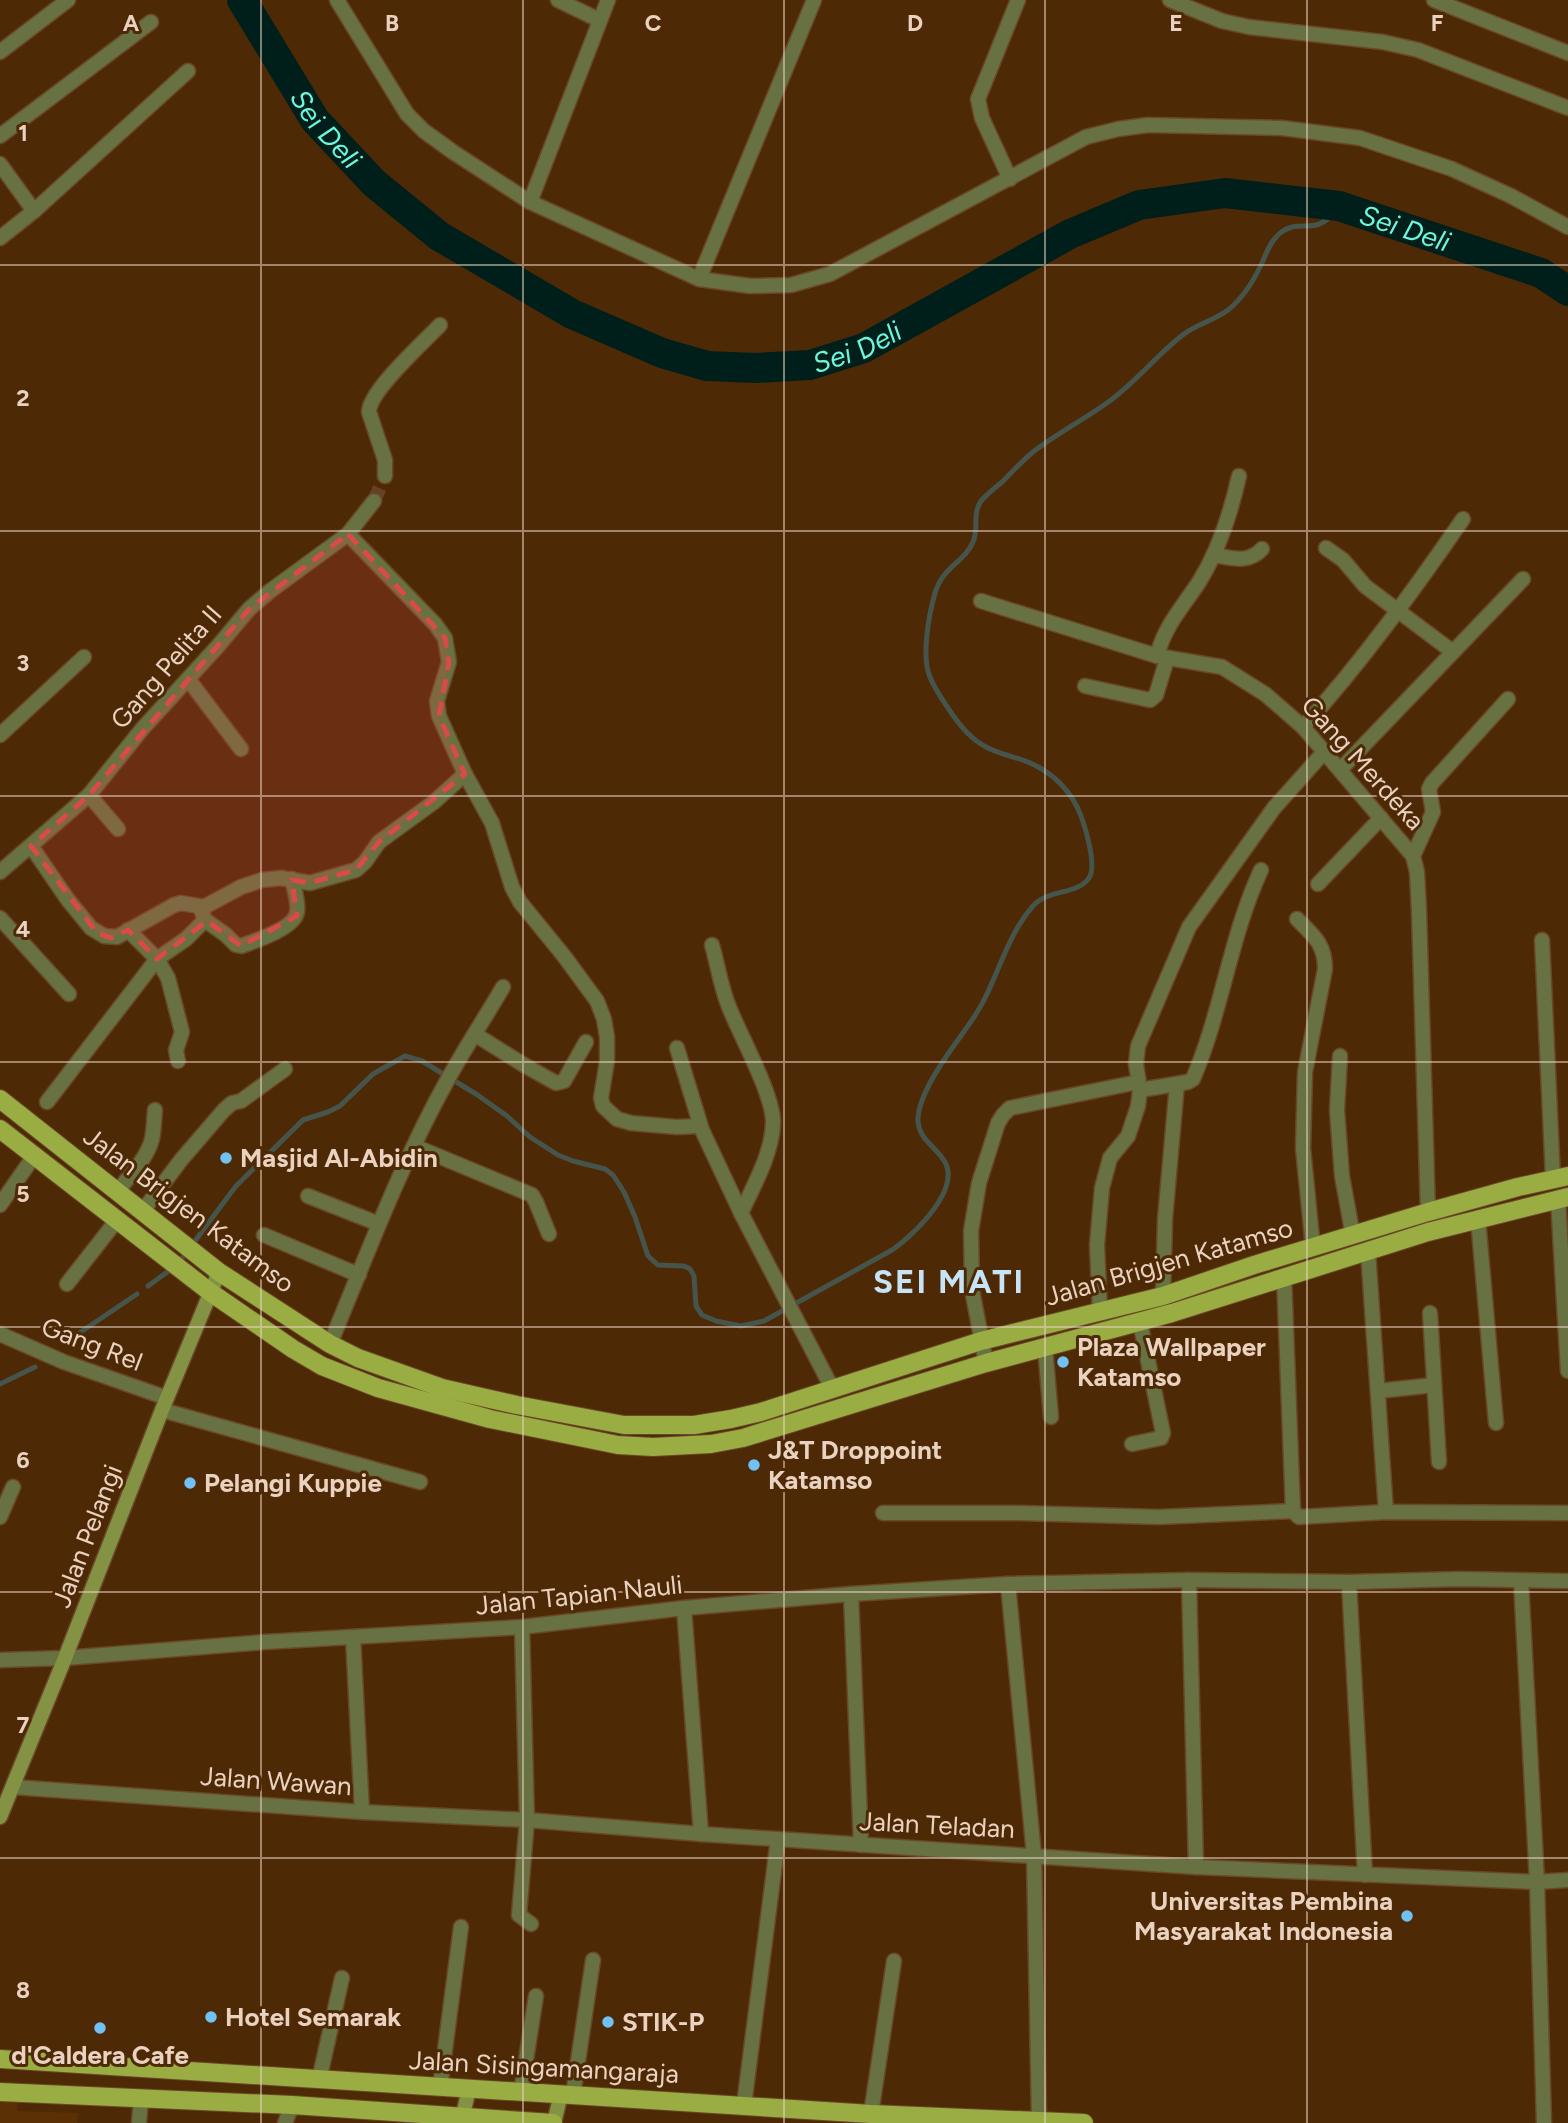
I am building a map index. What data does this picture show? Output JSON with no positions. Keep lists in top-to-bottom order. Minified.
{"streets":{"main road":["Jalan Brigjen Katamso","Jalan Pelangi","Jalan Sisingamangaraja"],"street":["Gang Pelita II","Gang Merdeka","Gang Rel","Jalan Tapian Nauli","Jalan Wawan","Jalan Teladan"]},"crossings":[["Gang Merdeka","Jalan Brigjen Katamso"],["Jalan Brigjen Katamso","Jalan Pelangi"],["Gang Rel","Jalan Pelangi"],["Jalan Pelangi","Jalan Tapian Nauli"],["Jalan Pelangi","Jalan Wawan"],["Jalan Tapian Nauli","Jalan Wawan"],["Jalan Wawan","Jalan Teladan"]],"districts":["SEI MATI"],"water":["Sei Deli"],"places":["Masjid Al-Abidin","Plaza Wallpaper Katamso","J&T Droppoint Katamso","Pelangi Kuppie","Universitas Pembina Masyarakat Indonesia","Hotel Semarak","STIK-P","d'Caldera Cafe"],"grid":{"columns":["A","B","C","D","E","F"],"rows":["1","2","3","4","5","6","7","8"]}}
